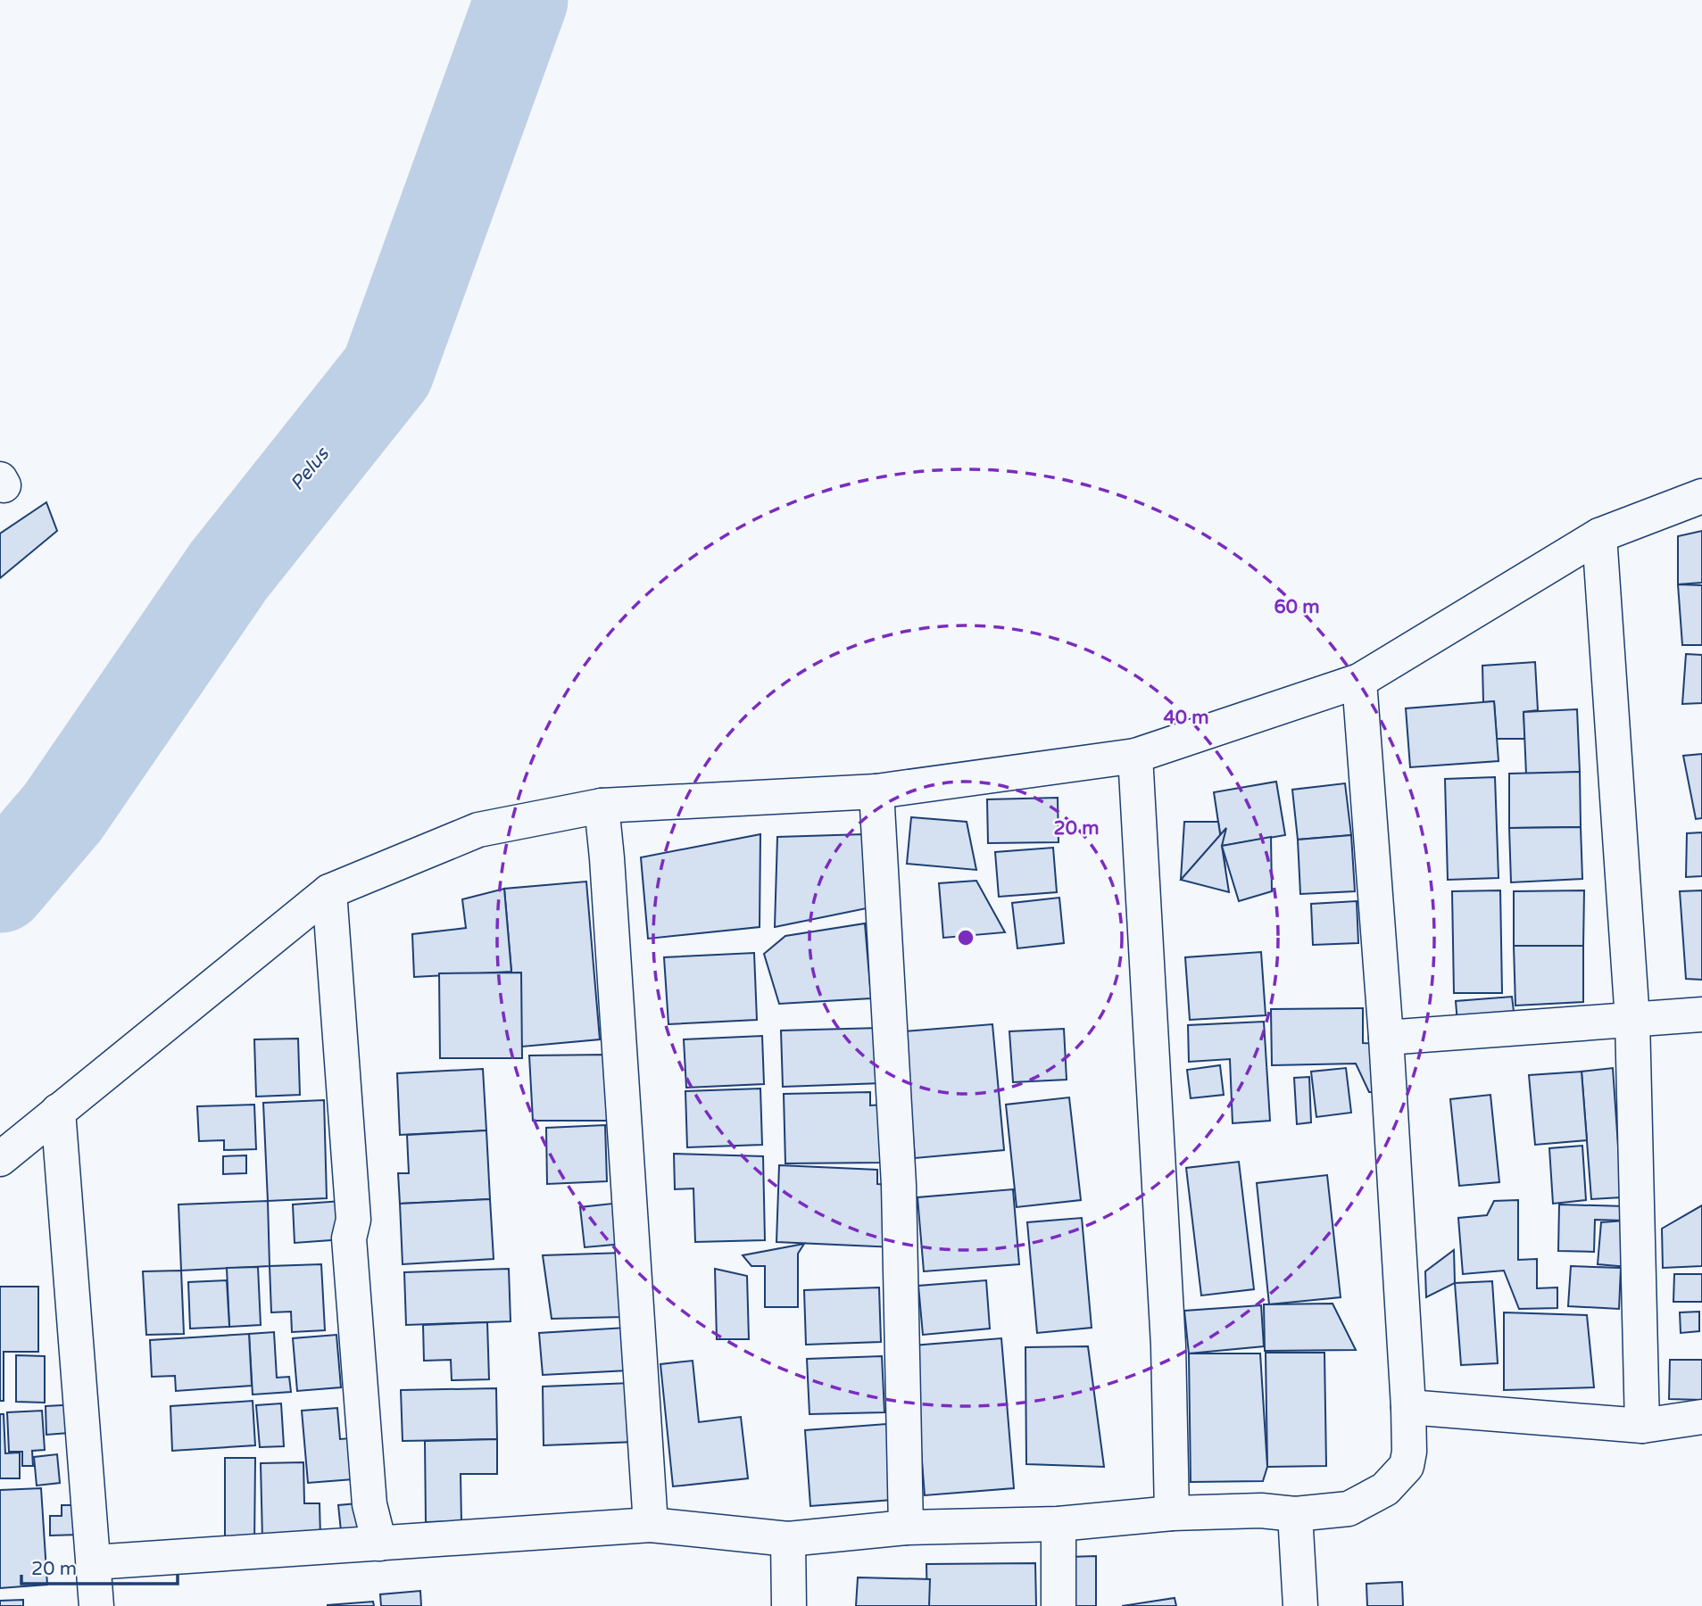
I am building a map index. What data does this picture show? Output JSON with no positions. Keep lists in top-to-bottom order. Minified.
{"water":["Pelus"],"scale_bar":"20 m","rings":["60 m","40 m","20 m"]}
